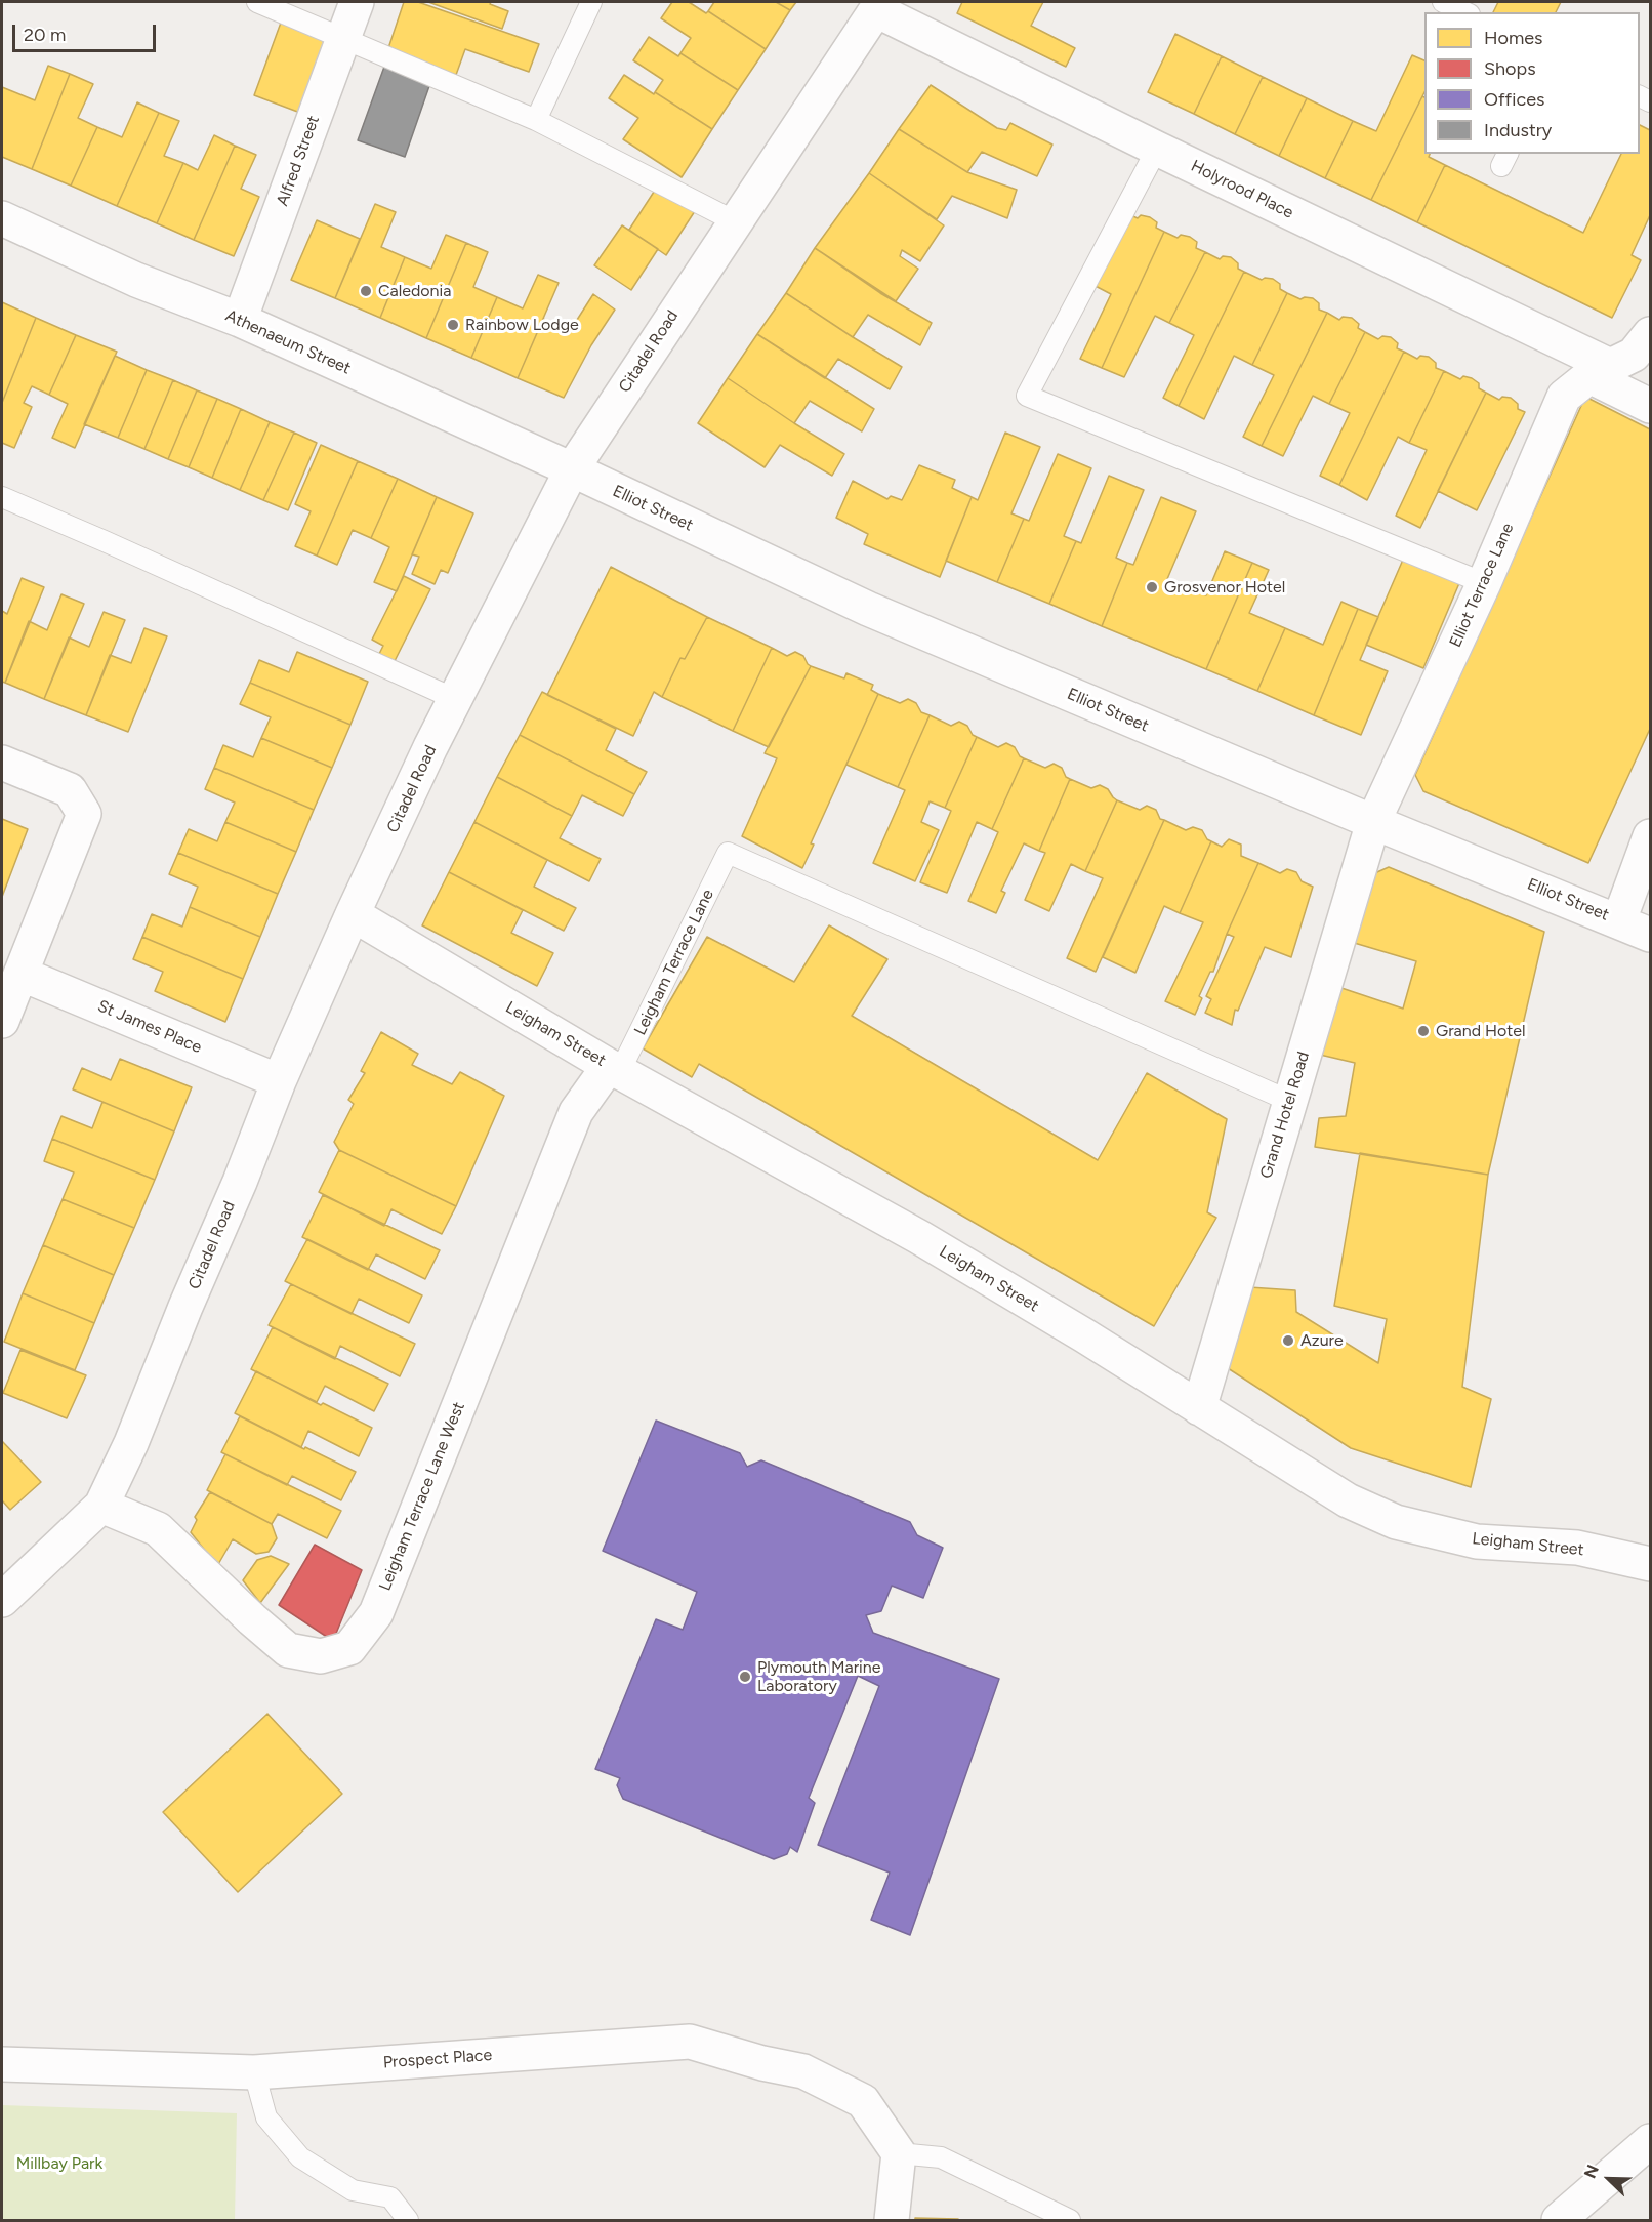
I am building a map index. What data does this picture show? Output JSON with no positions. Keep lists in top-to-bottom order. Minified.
{"streets":{"street":["Alfred Street","Holyrood Place","Athenaeum Street","Citadel Road","Elliot Street","Elliot Terrace Lane","St James Place","Leigham Street","Grand Hotel Road","Leigham Terrace Lane West","Prospect Place"],"lane":["Leigham Terrace Lane"]},"crossings":[["Alfred Street","Athenaeum Street"],["Holyrood Place","Citadel Road"],["Holyrood Place","Elliot Terrace Lane"],["Athenaeum Street","Citadel Road"],["Athenaeum Street","Elliot Street"],["Citadel Road","Elliot Street"],["Citadel Road","St James Place"],["Citadel Road","Leigham Street"],["Citadel Road","Leigham Terrace Lane West"],["Elliot Street","Elliot Terrace Lane"],["Elliot Street","Grand Hotel Road"],["Elliot Terrace Lane","Grand Hotel Road"],["Leigham Terrace Lane","Leigham Street"],["Leigham Terrace Lane","Grand Hotel Road"],["Leigham Terrace Lane","Leigham Terrace Lane West"],["Leigham Street","Grand Hotel Road"],["Leigham Street","Leigham Terrace Lane West"]],"parks":["Millbay Park"],"places":["Caledonia","Rainbow Lodge","Grosvenor Hotel","Grand Hotel","Azure","Plymouth Marine Laboratory"],"legend":["Homes","Shops","Offices","Industry"],"scale_bar":"20 m","north":"top left"}
